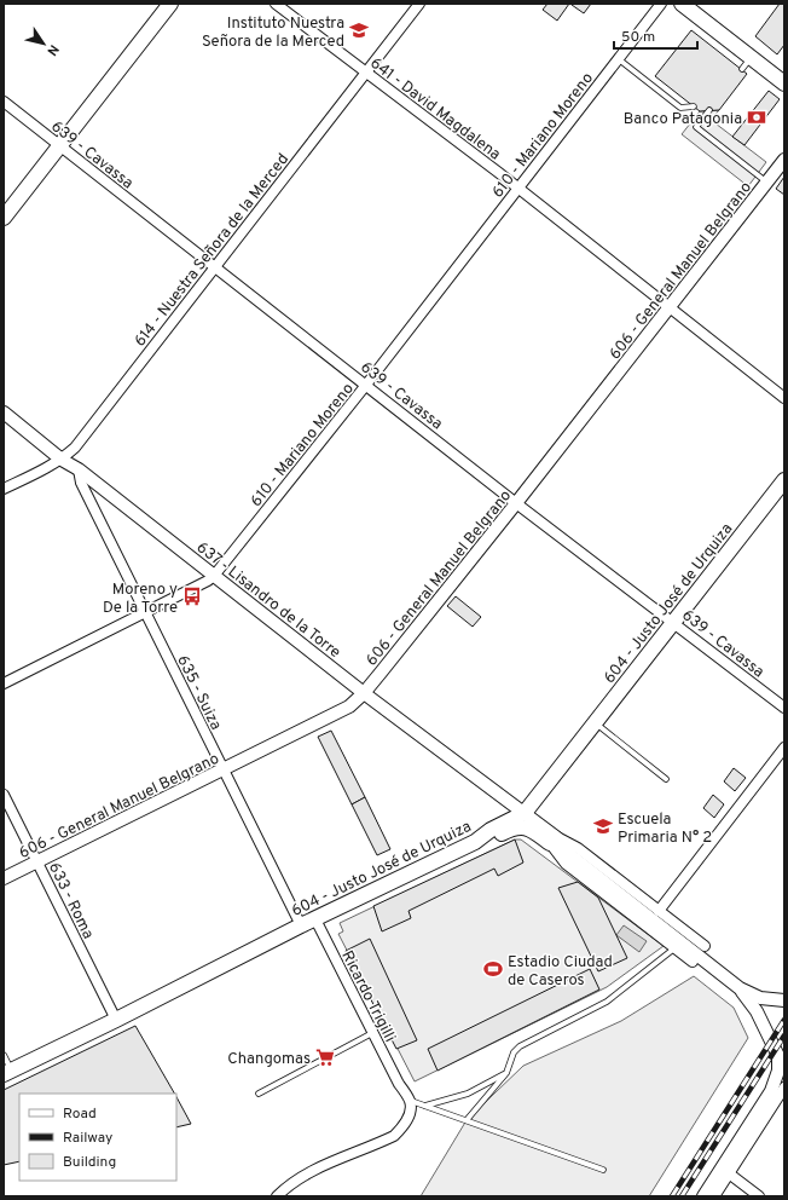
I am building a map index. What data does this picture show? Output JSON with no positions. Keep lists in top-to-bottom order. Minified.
{"streets":{"main road":["604 - Justo José de Urquiza"],"street":["641 - David Magdalena","610 - Mariano Moreno","639 - Cavassa","614 - Nuestra Señora de la Merced","606 - General Manuel Belgrano","637 - Lisandro de la Torre","635 - Suiza","633 - Roma","Ricardo Trigilli"]},"crossings":[["641 - David Magdalena","610 - Mariano Moreno"],["641 - David Magdalena","614 - Nuestra Señora de la Merced"],["641 - David Magdalena","606 - General Manuel Belgrano"],["610 - Mariano Moreno","639 - Cavassa"],["610 - Mariano Moreno","637 - Lisandro de la Torre"],["610 - Mariano Moreno","635 - Suiza"],["639 - Cavassa","614 - Nuestra Señora de la Merced"],["639 - Cavassa","606 - General Manuel Belgrano"],["639 - Cavassa","604 - Justo José de Urquiza"],["614 - Nuestra Señora de la Merced","637 - Lisandro de la Torre"],["606 - General Manuel Belgrano","637 - Lisandro de la Torre"],["606 - General Manuel Belgrano","635 - Suiza"],["606 - General Manuel Belgrano","633 - Roma"],["637 - Lisandro de la Torre","604 - Justo José de Urquiza"],["637 - Lisandro de la Torre","635 - Suiza"],["604 - Justo José de Urquiza","635 - Suiza"],["604 - Justo José de Urquiza","633 - Roma"],["604 - Justo José de Urquiza","Ricardo Trigilli"],["635 - Suiza","Ricardo Trigilli"]],"places":{"school or university":["Instituto Nuestra Señora de la Merced","Escuela Primaria N° 2"],"bank":["Banco Patagonia"],"bus stop":["Moreno y De la Torre"],"sports":["Estadio Ciudad de Caseros"],"supermarket":["Changomas"]},"legend":["Road","Railway","Building"],"scale_bar":"50 m","north":"bottom right"}
